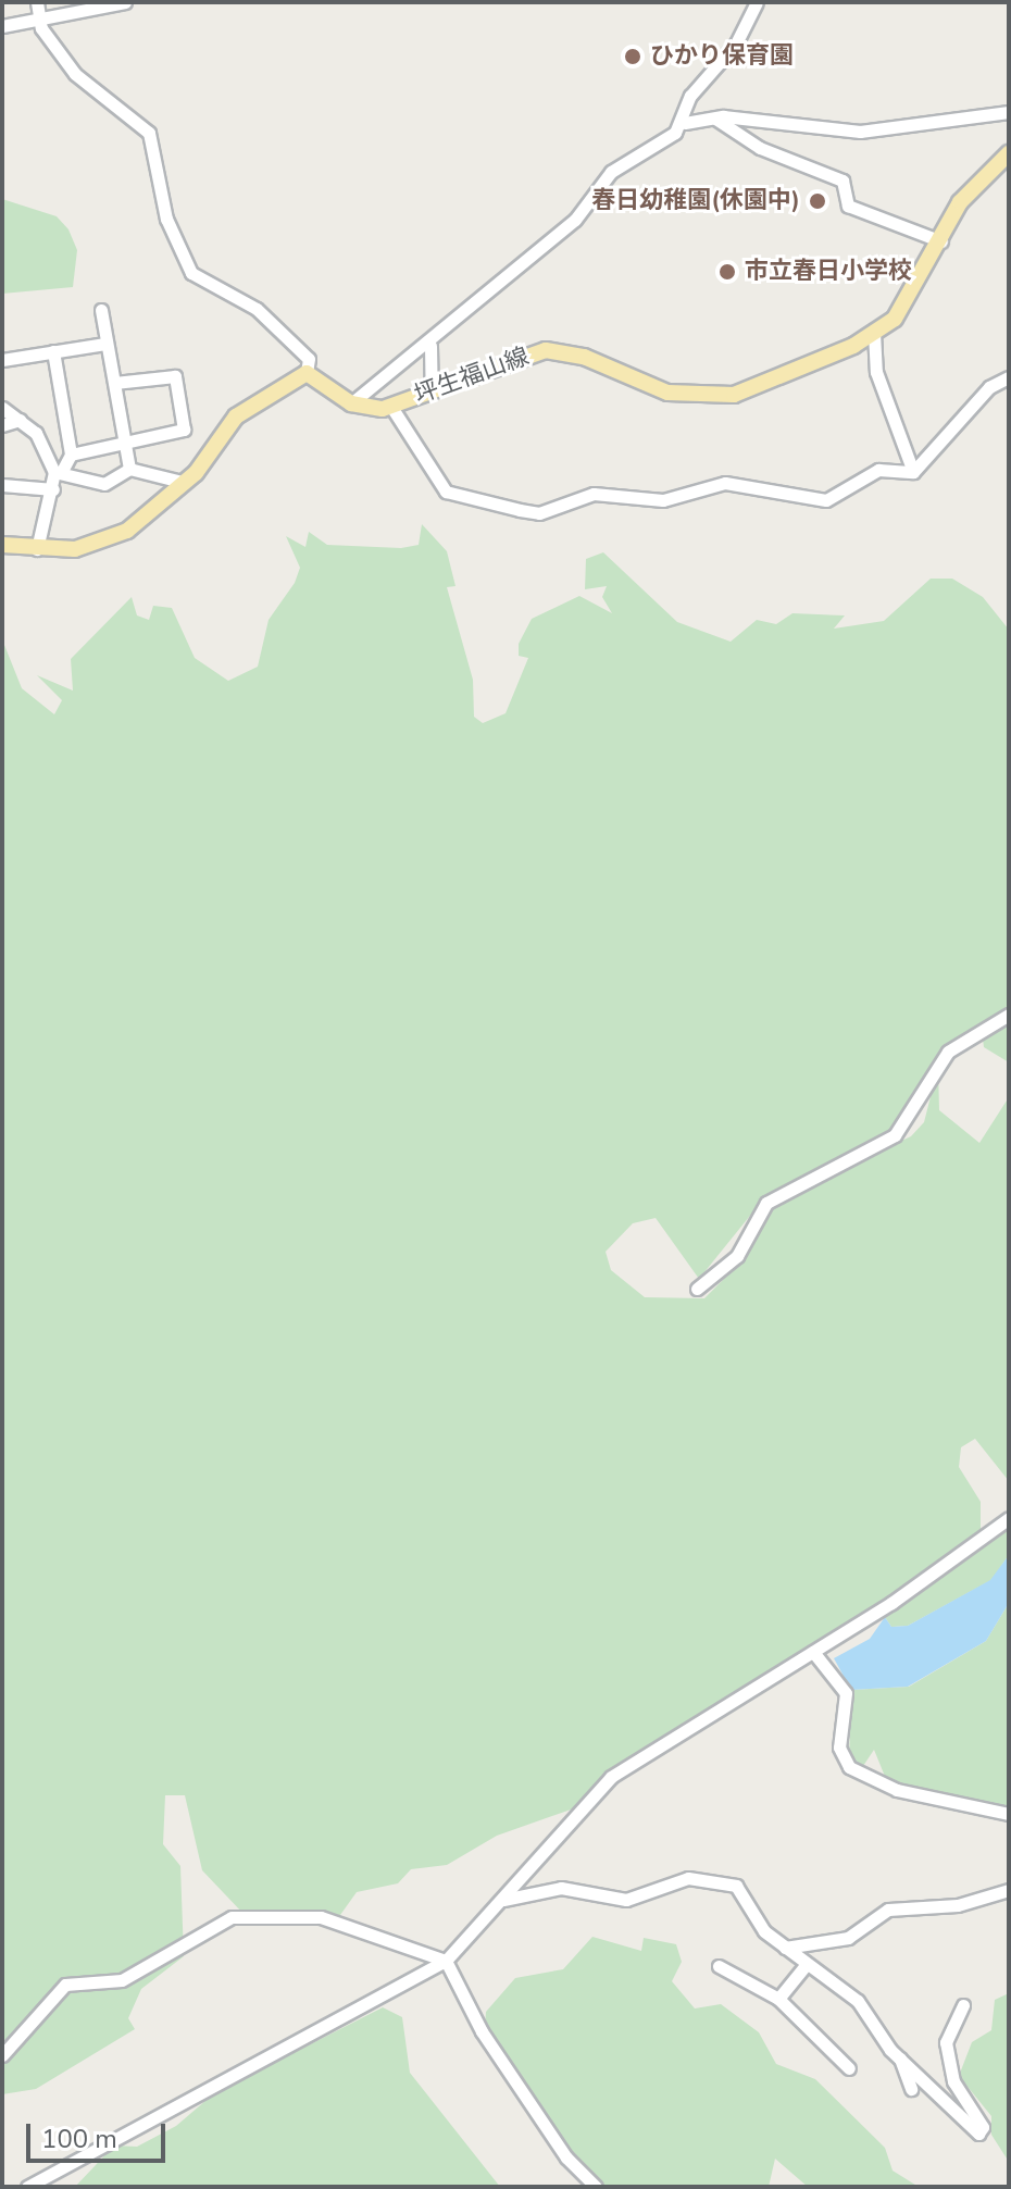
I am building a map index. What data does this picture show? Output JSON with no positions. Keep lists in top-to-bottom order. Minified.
{"streets":{"main road":["坪生福山線"]},"places":["ひかり保育園","春日幼稚園(休園中)","市立春日小学校"],"scale_bar":"100 m"}
